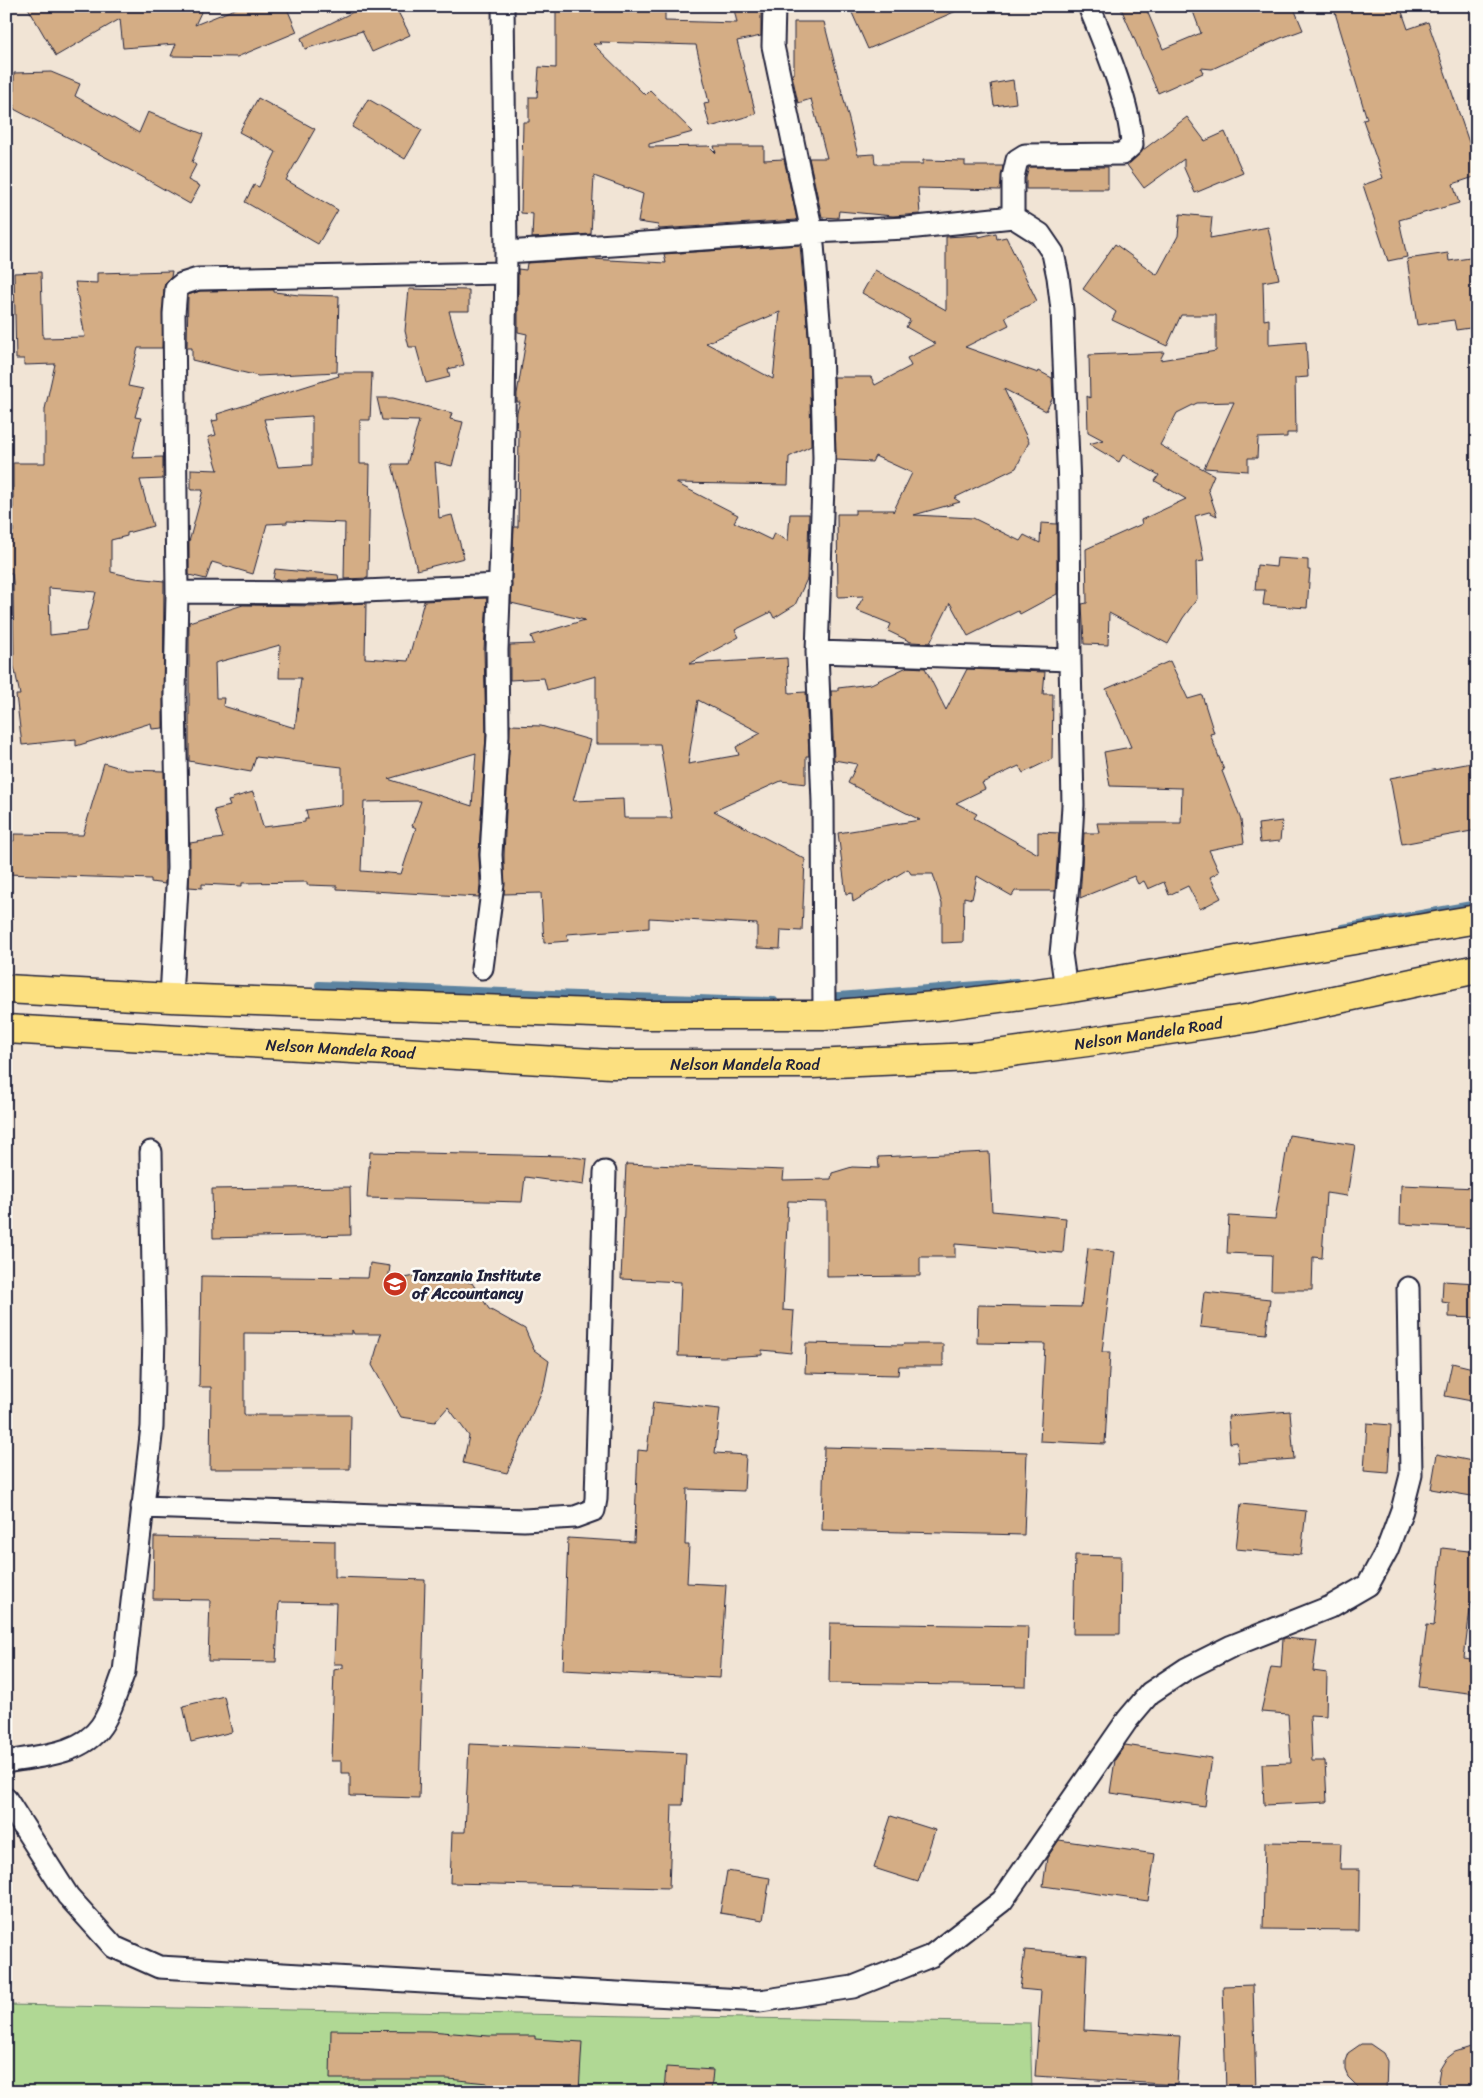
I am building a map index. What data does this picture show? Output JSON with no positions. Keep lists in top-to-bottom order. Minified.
{"streets":{"main road":["Nelson Mandela Road"]},"places":{"school or university":["Tanzania Institute of Accountancy"]}}
